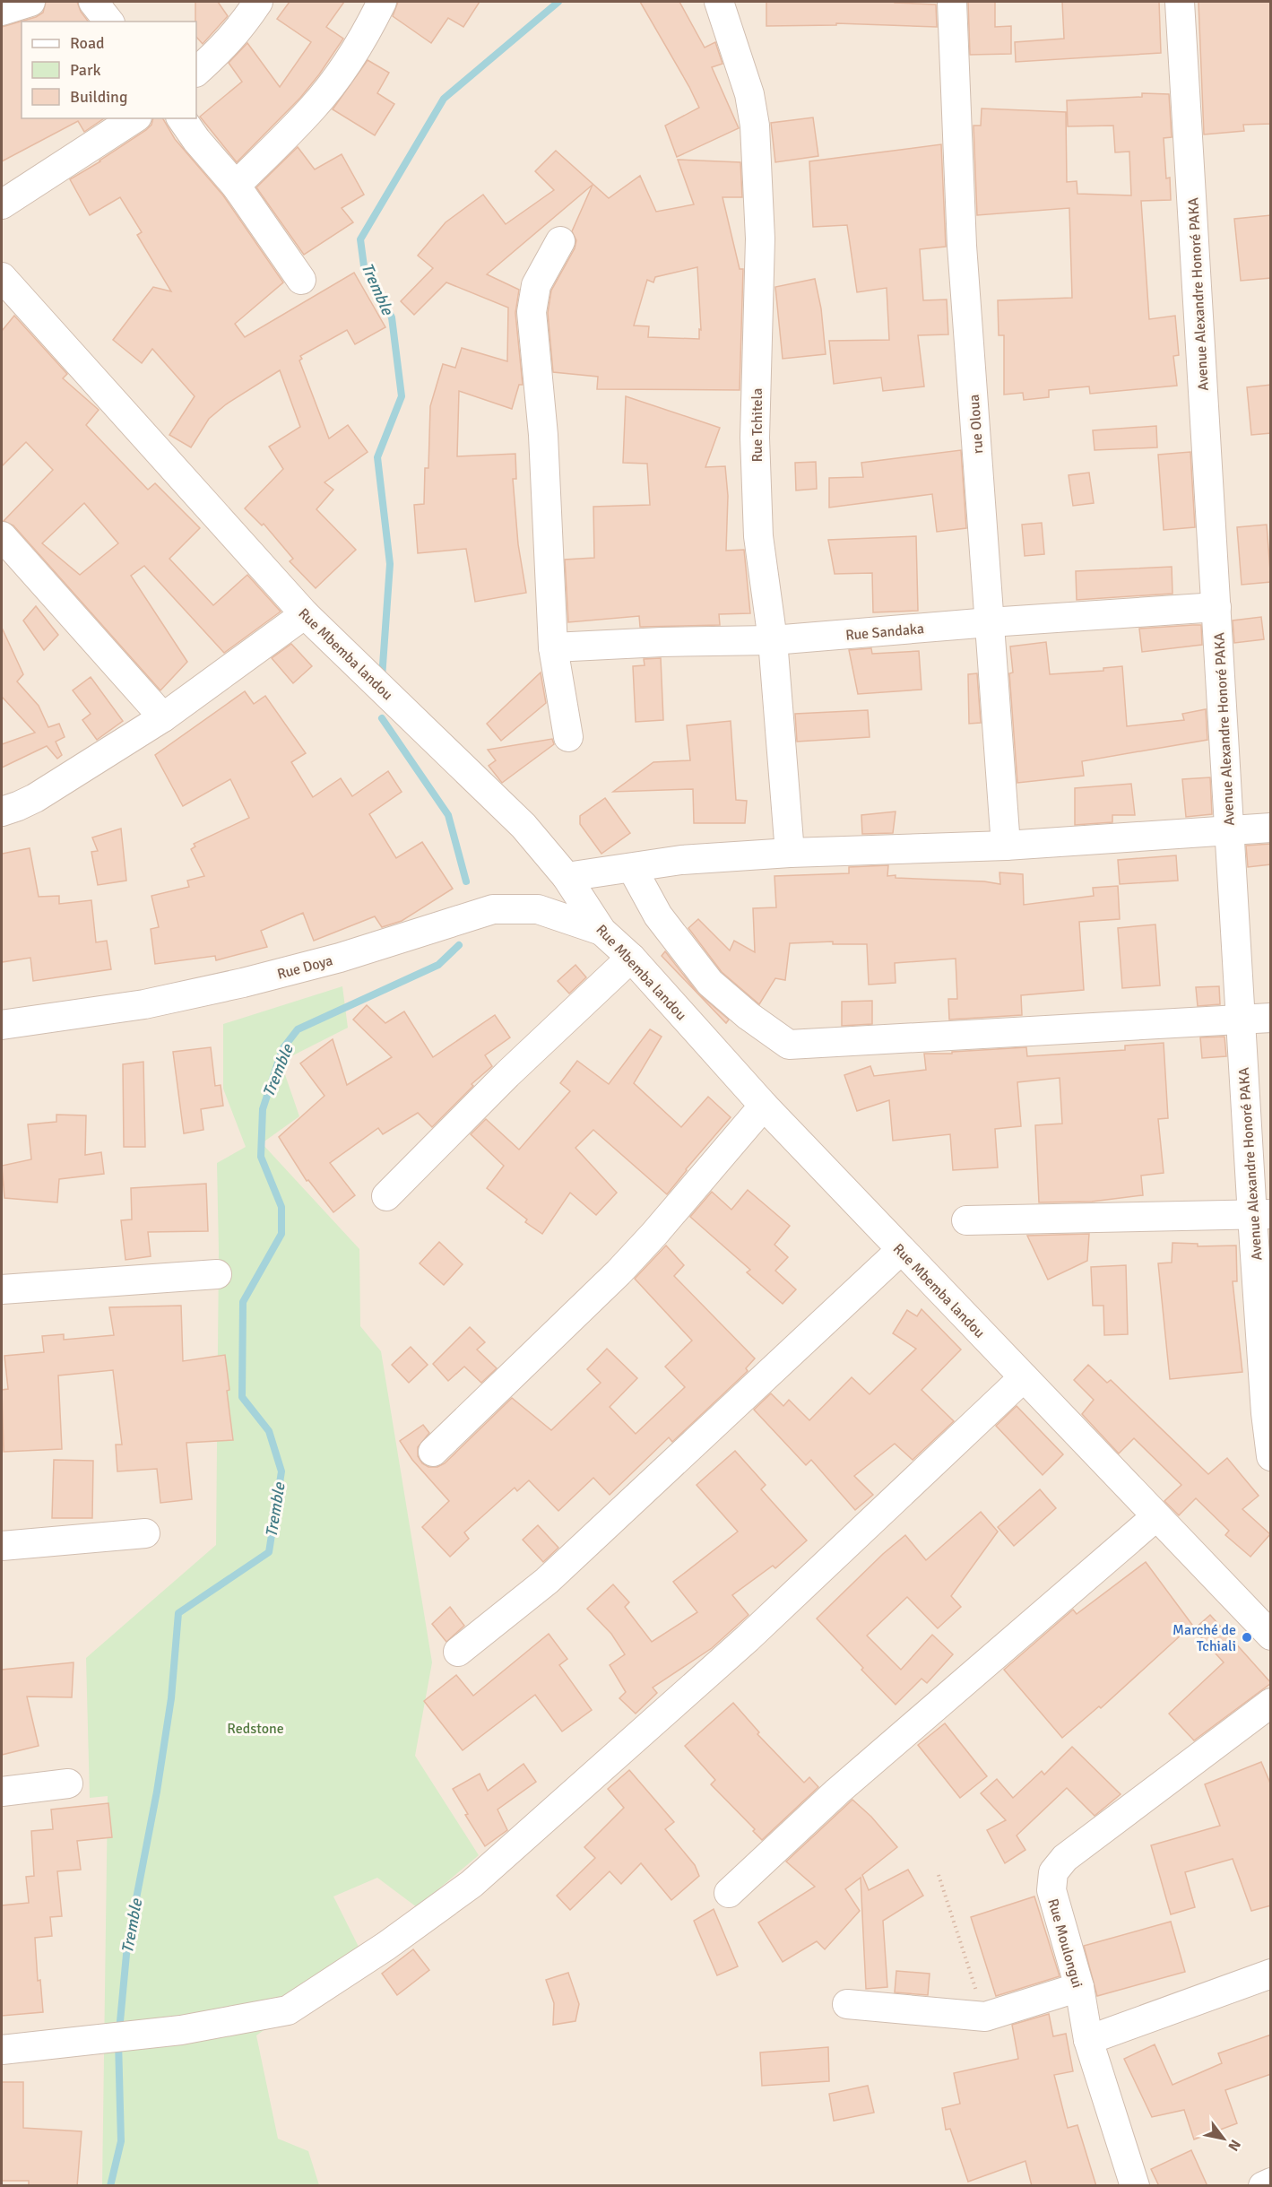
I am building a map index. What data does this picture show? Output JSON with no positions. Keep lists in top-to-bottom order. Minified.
{"streets":{"street":["Avenue Alexandre Honoré PAKA","rue Oloua","Rue Tchitela","Rue Sandaka","Rue Mbemba landou","Rue Doya","Rue Moulongui"]},"crossings":[["Avenue Alexandre Honoré PAKA","Rue Sandaka"],["rue Oloua","Rue Sandaka"],["Rue Tchitela","Rue Sandaka"],["Rue Mbemba landou","Rue Doya"]],"water":["Tremble"],"parks":["Redstone"],"places":["Marché de Tchiali"],"legend":["Road","Park","Building"],"north":"bottom right"}
